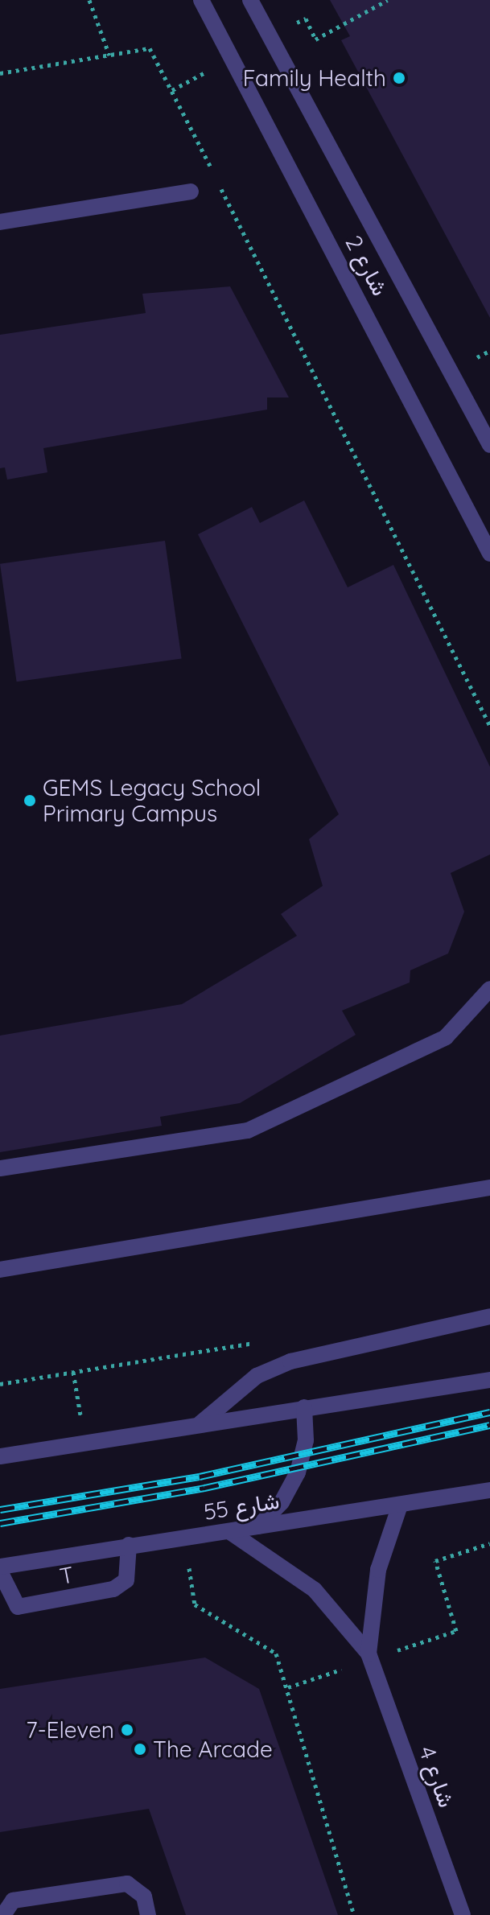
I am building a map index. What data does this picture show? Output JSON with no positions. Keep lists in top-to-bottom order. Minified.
{"streets":{"street":["شارع 2","شارع 55","T","شارع 4"]},"crossings":[["شارع 55","T"],["شارع 55","شارع 4"]],"places":["Family Health","GEMS Legacy School Primary Campus","7-Eleven","The Arcade"]}
